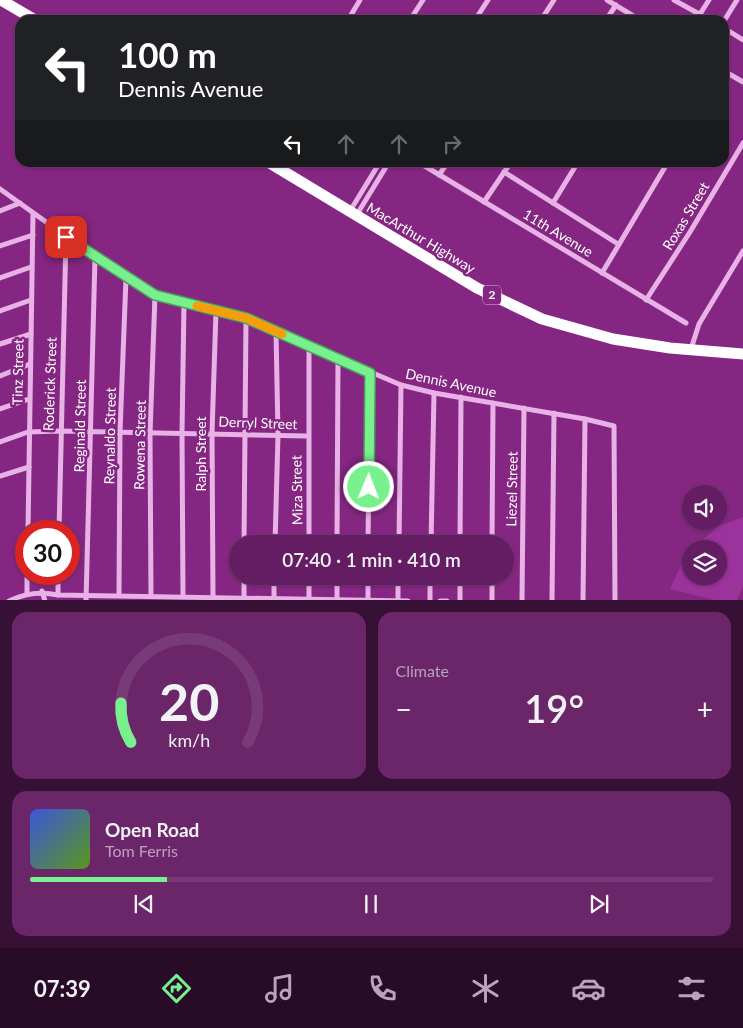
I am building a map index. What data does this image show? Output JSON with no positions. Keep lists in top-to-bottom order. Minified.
{"streets":{"highway":["MacArthur Highway","2"],"street":["Roxas Street","11th Avenue","Tinz Street","Dennis Avenue","Roderick Street","Derryl Street","Reginald Street","Reynaldo Street","Rowena Street","Ralph Street","Liezel Street","Miza Street"]},"crossings":[["Roxas Street","11th Avenue"],["Tinz Street","Dennis Avenue"],["Tinz Street","Derryl Street"],["Dennis Avenue","Roderick Street"],["Dennis Avenue","Reginald Street"],["Dennis Avenue","Reynaldo Street"],["Dennis Avenue","Rowena Street"],["Dennis Avenue","Ralph Street"],["Dennis Avenue","Liezel Street"],["Dennis Avenue","Miza Street"],["Roderick Street","Derryl Street"],["Derryl Street","Reginald Street"],["Derryl Street","Reynaldo Street"],["Derryl Street","Rowena Street"],["Derryl Street","Ralph Street"],["Derryl Street","Miza Street"]],"page":{"turn":["100 m","Dennis Avenue"],"limit":"30","trip":"07:40 · 1 min · 410 m","tile":"Climate","heat":["−","19°","+"],"song":["Open Road","Tom Ferris"],"tabs":"07:39","gauge":["20","km/h"]}}
